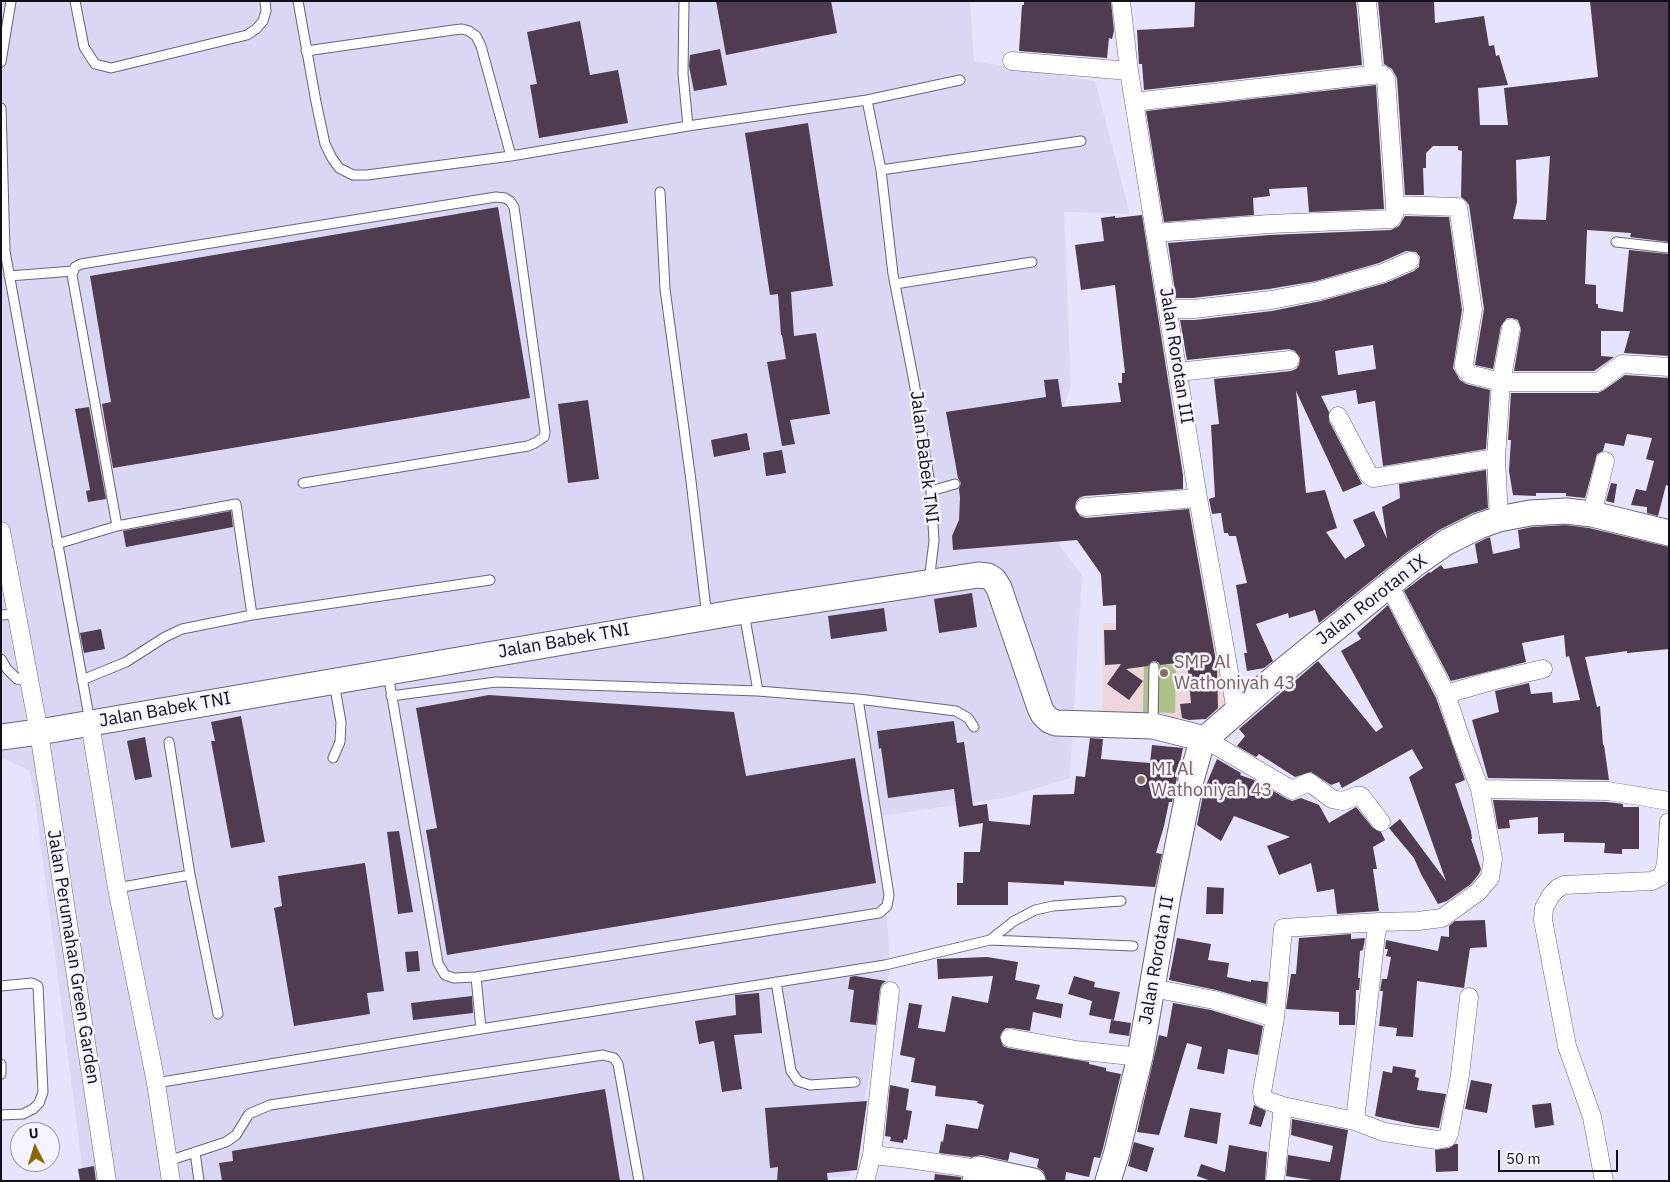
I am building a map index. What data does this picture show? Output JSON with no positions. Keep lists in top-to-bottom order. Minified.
{"streets":{"street":["Jalan Rorotan III","Jalan Babek TNI","Jalan Rorotan IX","Jalan Perumahan Green Garden","Jalan Rorotan II"]},"crossings":[["Jalan Rorotan III","Jalan Rorotan IX"],["Jalan Babek TNI","Jalan Perumahan Green Garden"],["Jalan Rorotan IX","Jalan Rorotan II"]],"places":["SMP Al Wathoniyah 43","MI Al Wathoniyah 43"],"scale_bar":"50 m","north":"top"}
